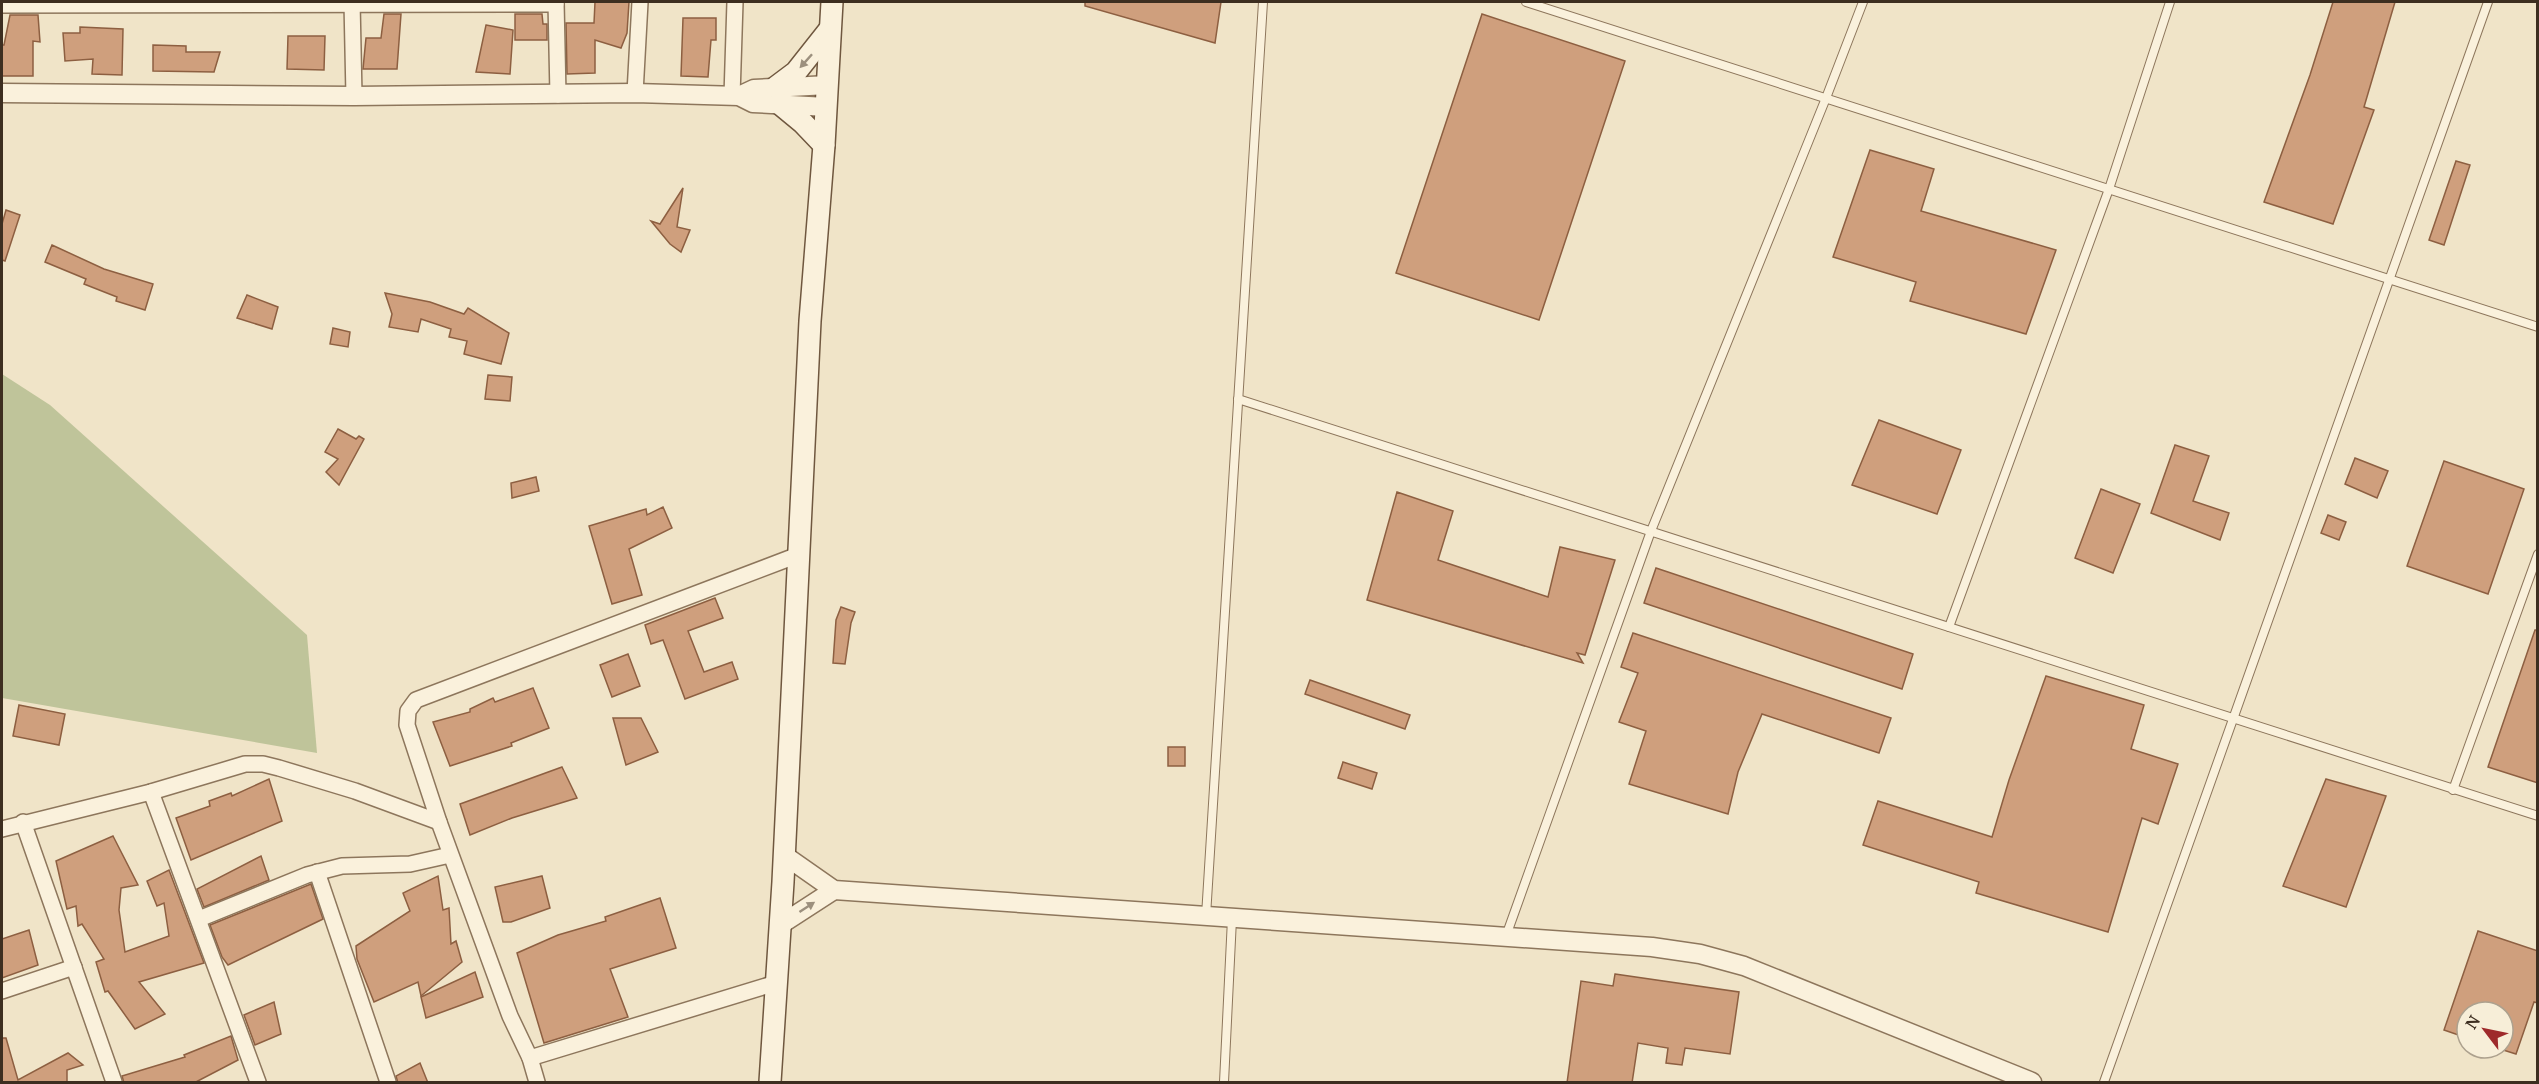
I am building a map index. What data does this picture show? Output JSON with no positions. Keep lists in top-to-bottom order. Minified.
{"north":"top left"}
